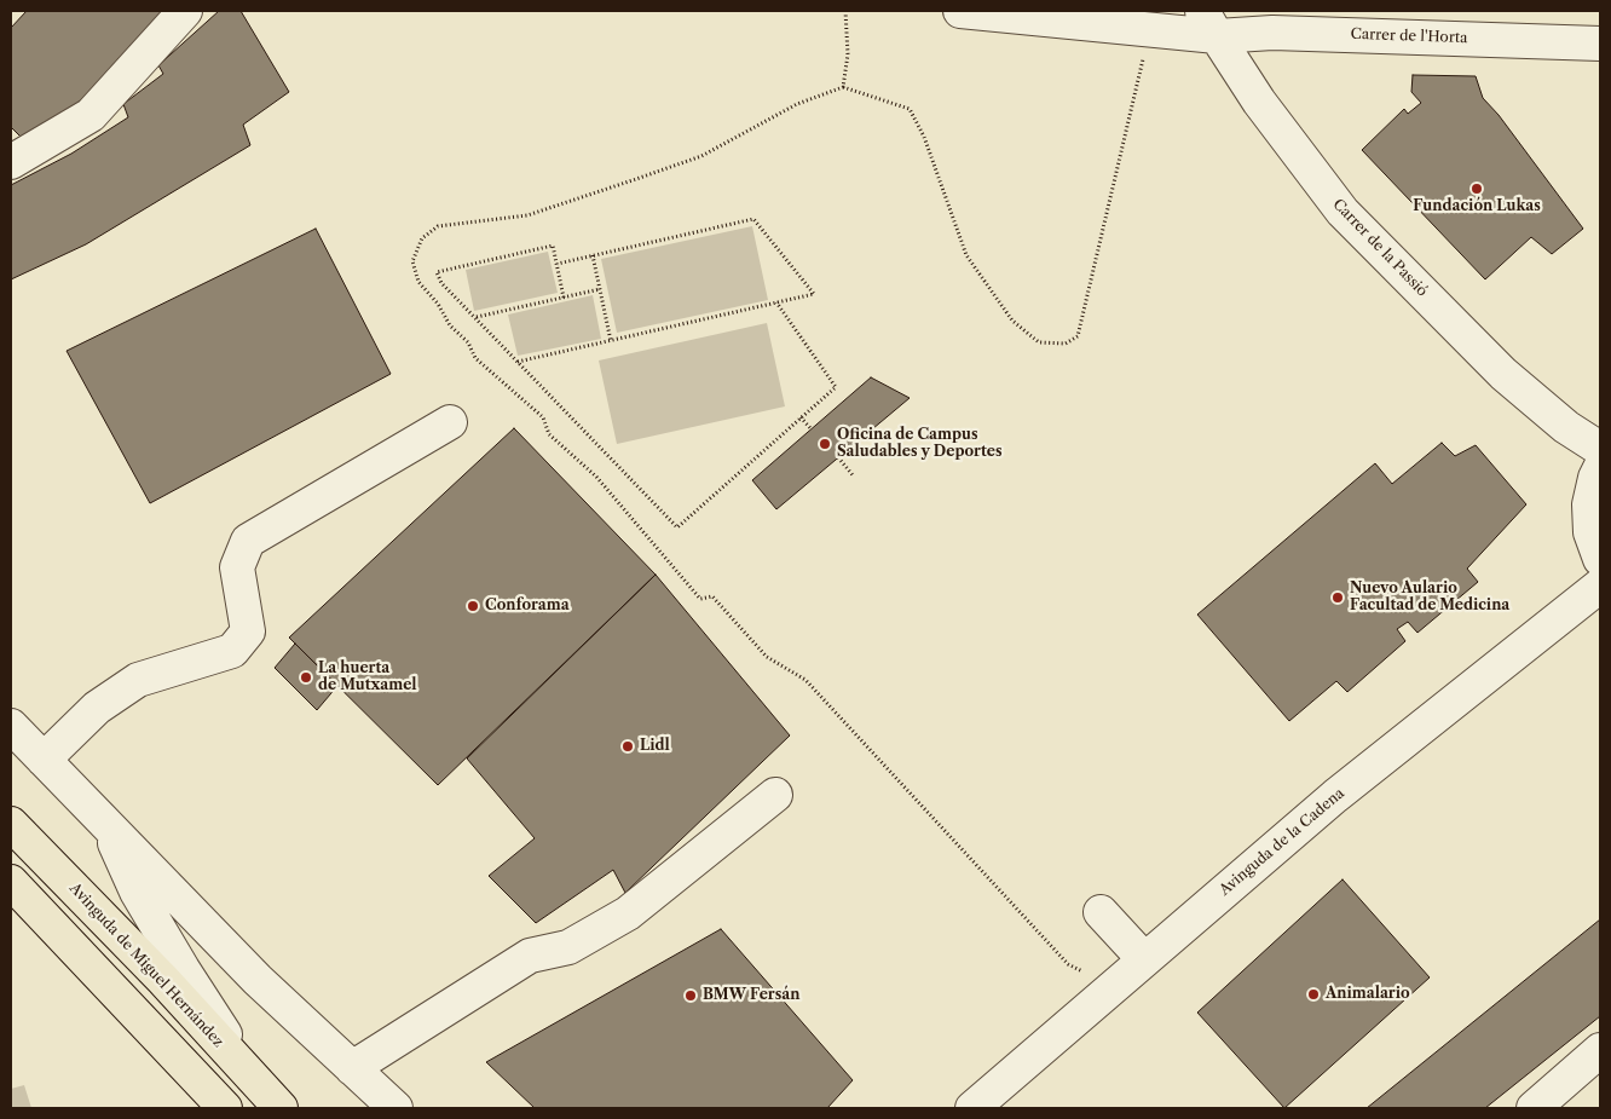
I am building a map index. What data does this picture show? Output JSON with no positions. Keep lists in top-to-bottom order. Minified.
{"streets":{"main road":["Avinguda de Miguel Hernández"],"street":["Carrer de l'Horta","Carrer de la Passió","Avinguda de la Cadena"]},"crossings":[["Carrer de l'Horta","Carrer de la Passió"]],"places":["Fundación Lukas","Oficina de Campus Saludables y Deportes","Nuevo Aulario Facultad de Medicina","Conforama","La huerta de Mutxamel","Lidl","Animalario","BMW Fersán"]}
